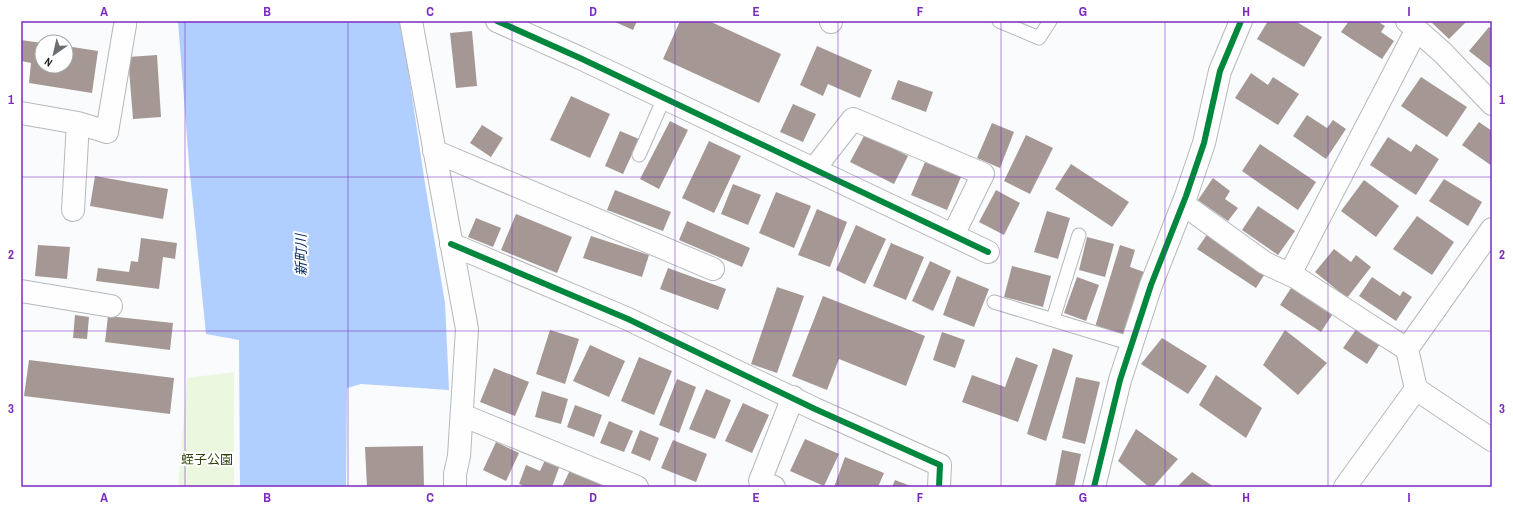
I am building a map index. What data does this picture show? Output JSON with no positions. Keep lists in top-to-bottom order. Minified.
{"water":["新町川"],"parks":["蛭子公園"],"north":"bottom left","grid":{"columns":["A","B","C","D","E","F","G","H","I"],"rows":["1","2","3"]}}
